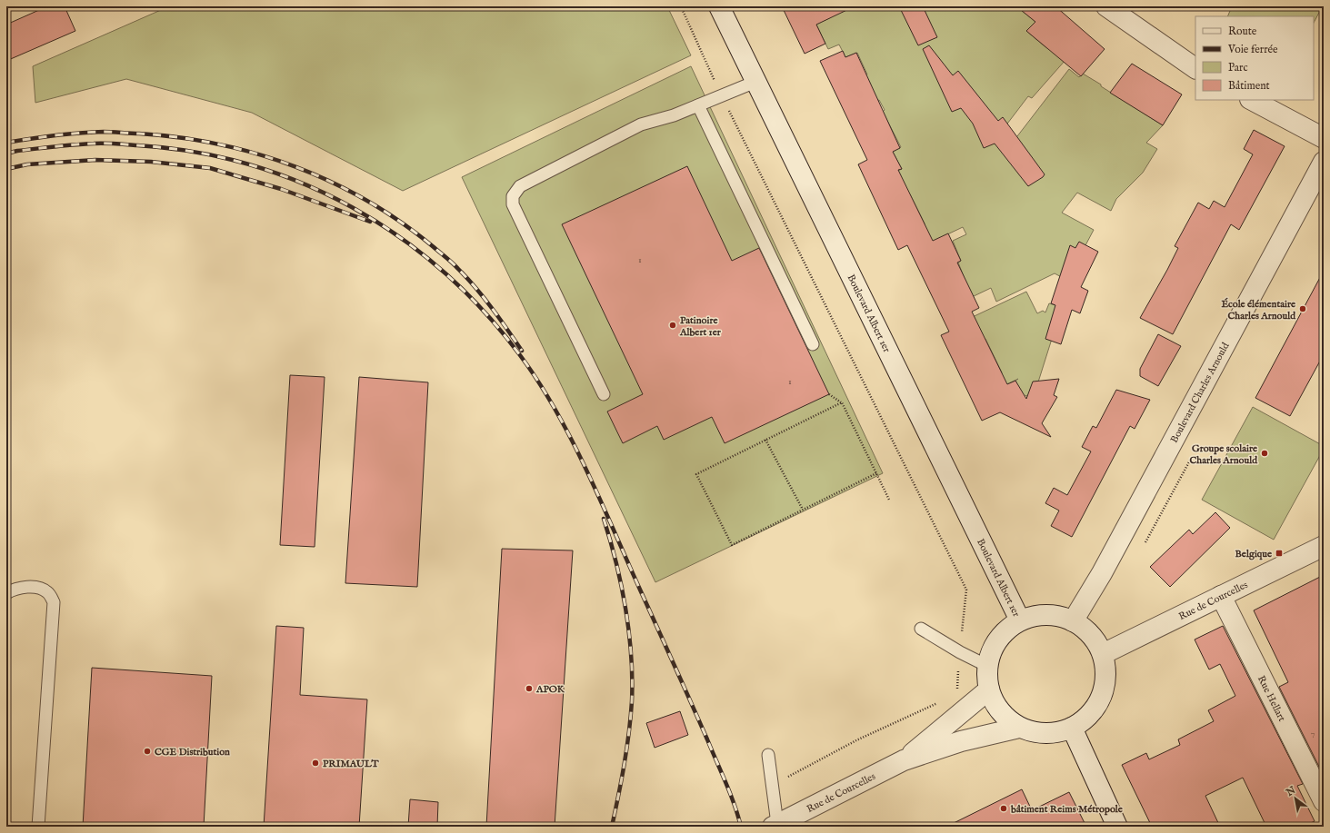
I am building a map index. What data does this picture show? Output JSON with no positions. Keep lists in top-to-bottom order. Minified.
{"streets":{"street":["Boulevard Albert 1er","Boulevard Charles Arnould","Rue de Courcelles","Rue Hellart"]},"crossings":[["Boulevard Albert 1er","Boulevard Charles Arnould"],["Boulevard Albert 1er","Rue de Courcelles"],["Boulevard Charles Arnould","Rue de Courcelles"],["Rue de Courcelles","Rue Hellart"]],"places":{"other":["École élémentaire Charles Arnould","Patinoire Albert 1er","Groupe scolaire Charles Arnould","APOK","CGE Distribution","PRIMAULT","bâtiment Reims Métropole"],"transit":["Belgique"]},"house_numbers":["1","1","7"],"legend":["Route","Voie ferrée","Parc","Bâtiment"],"north":"top left"}
